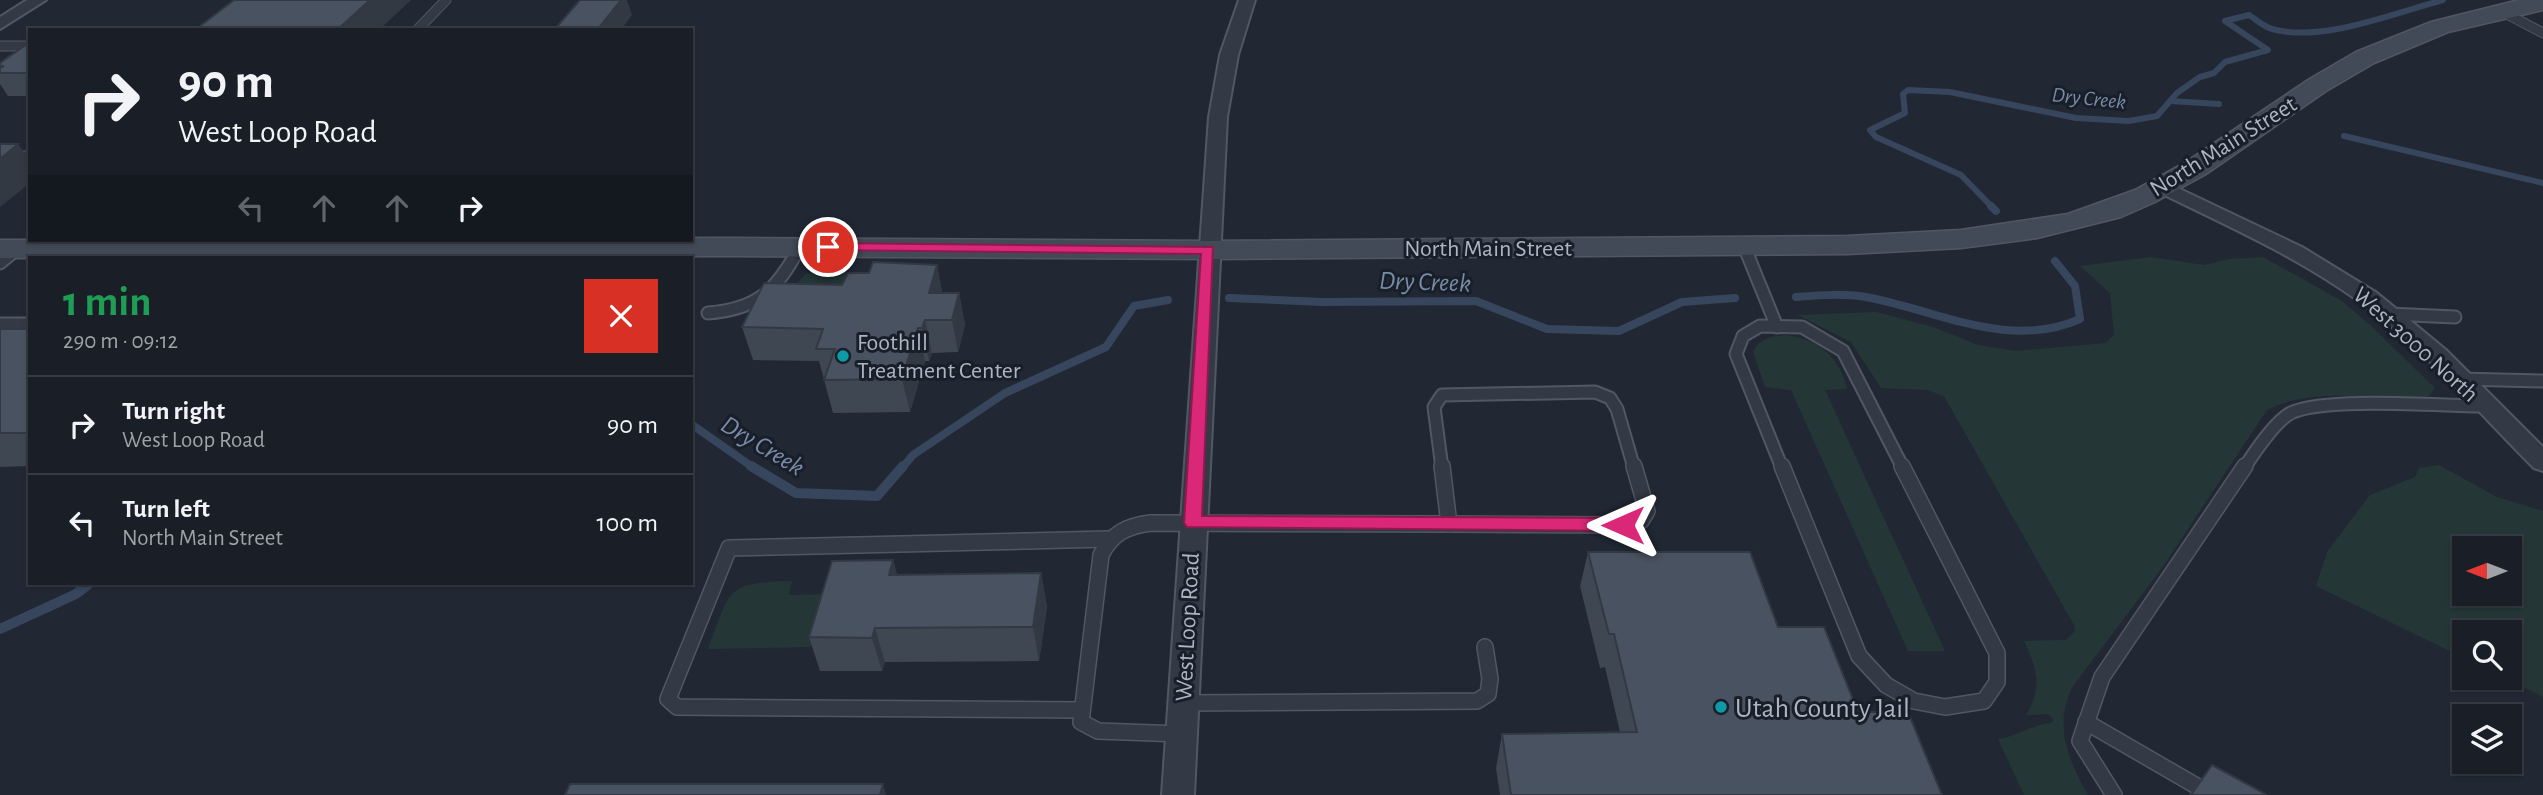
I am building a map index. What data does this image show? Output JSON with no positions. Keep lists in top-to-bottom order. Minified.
{"streets":{"street":["North Main Street","West 3000 North","West Loop Road"]},"crossings":[["North Main Street","West 3000 North"],["North Main Street","West Loop Road"]],"water":["Dry Creek"],"places":["Foothill Treatment Center","Utah County Jail"],"north":"left","page":{"turn":["90 m","West Loop Road"],"heading":["1 min","290 m · 09:12"],"list":[{"name":"Turn right","note":"West Loop Road","value":"90 m"},{"name":"Turn left","note":"North Main Street","value":"100 m"}]}}
